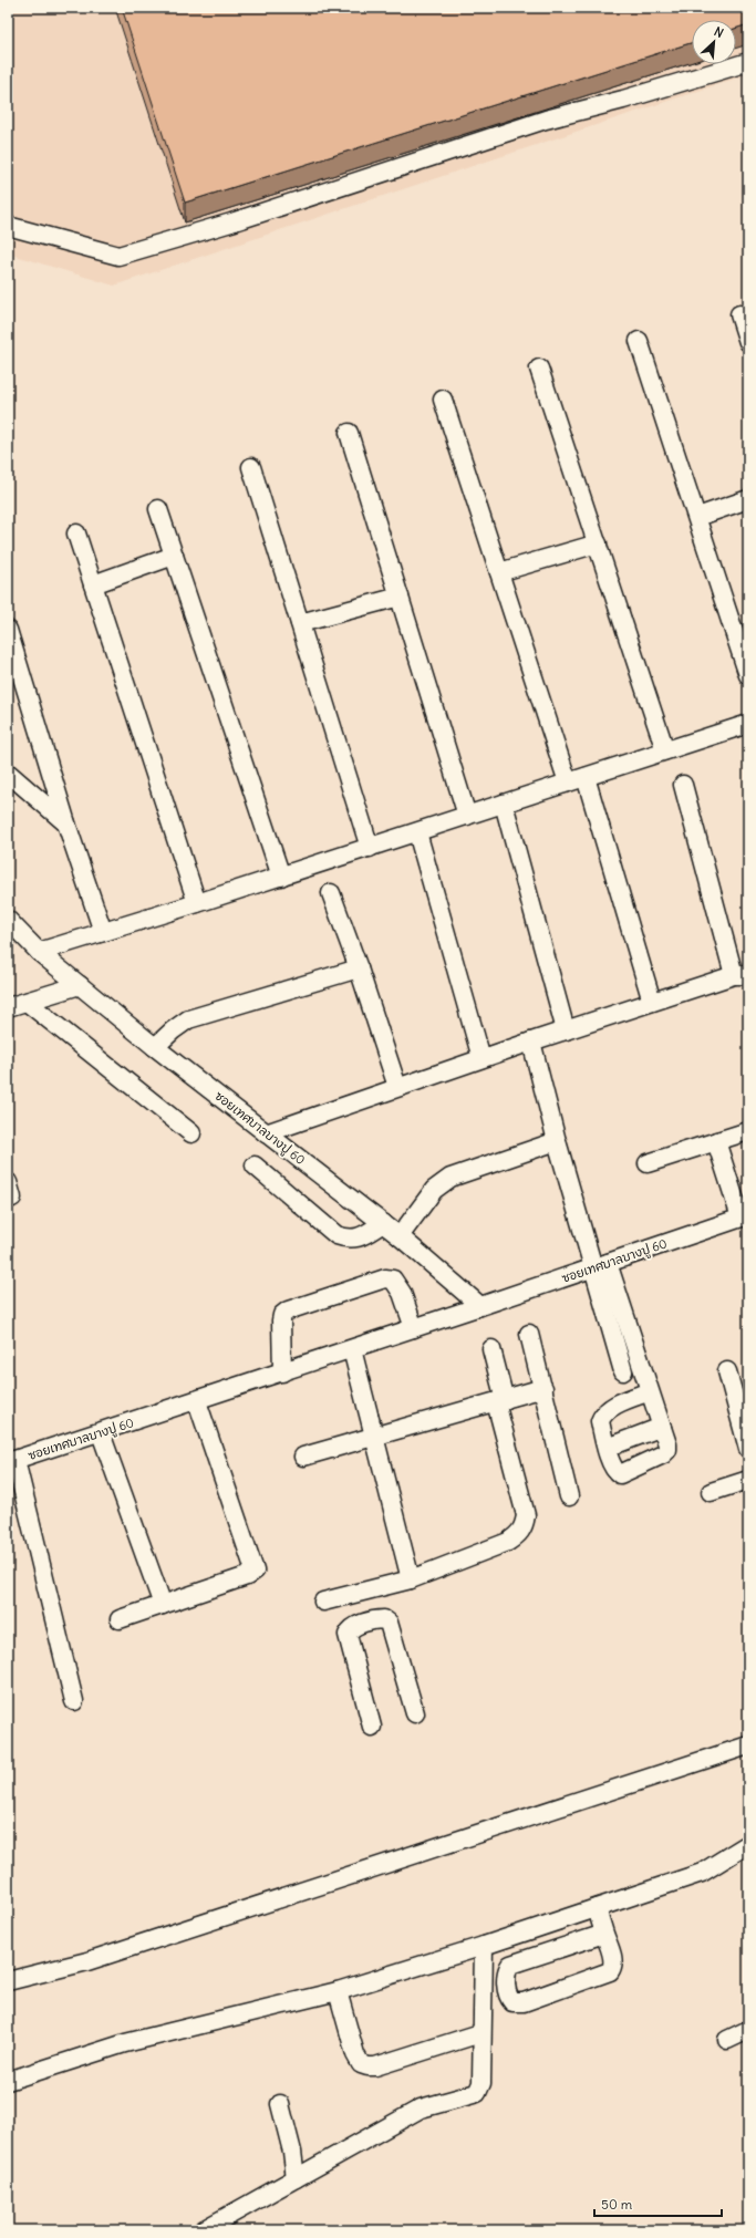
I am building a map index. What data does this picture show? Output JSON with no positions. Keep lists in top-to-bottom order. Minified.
{"streets":{"street":["ซอยเทศบาลบางปู 60"]},"scale_bar":"50 m","north":"top right"}
